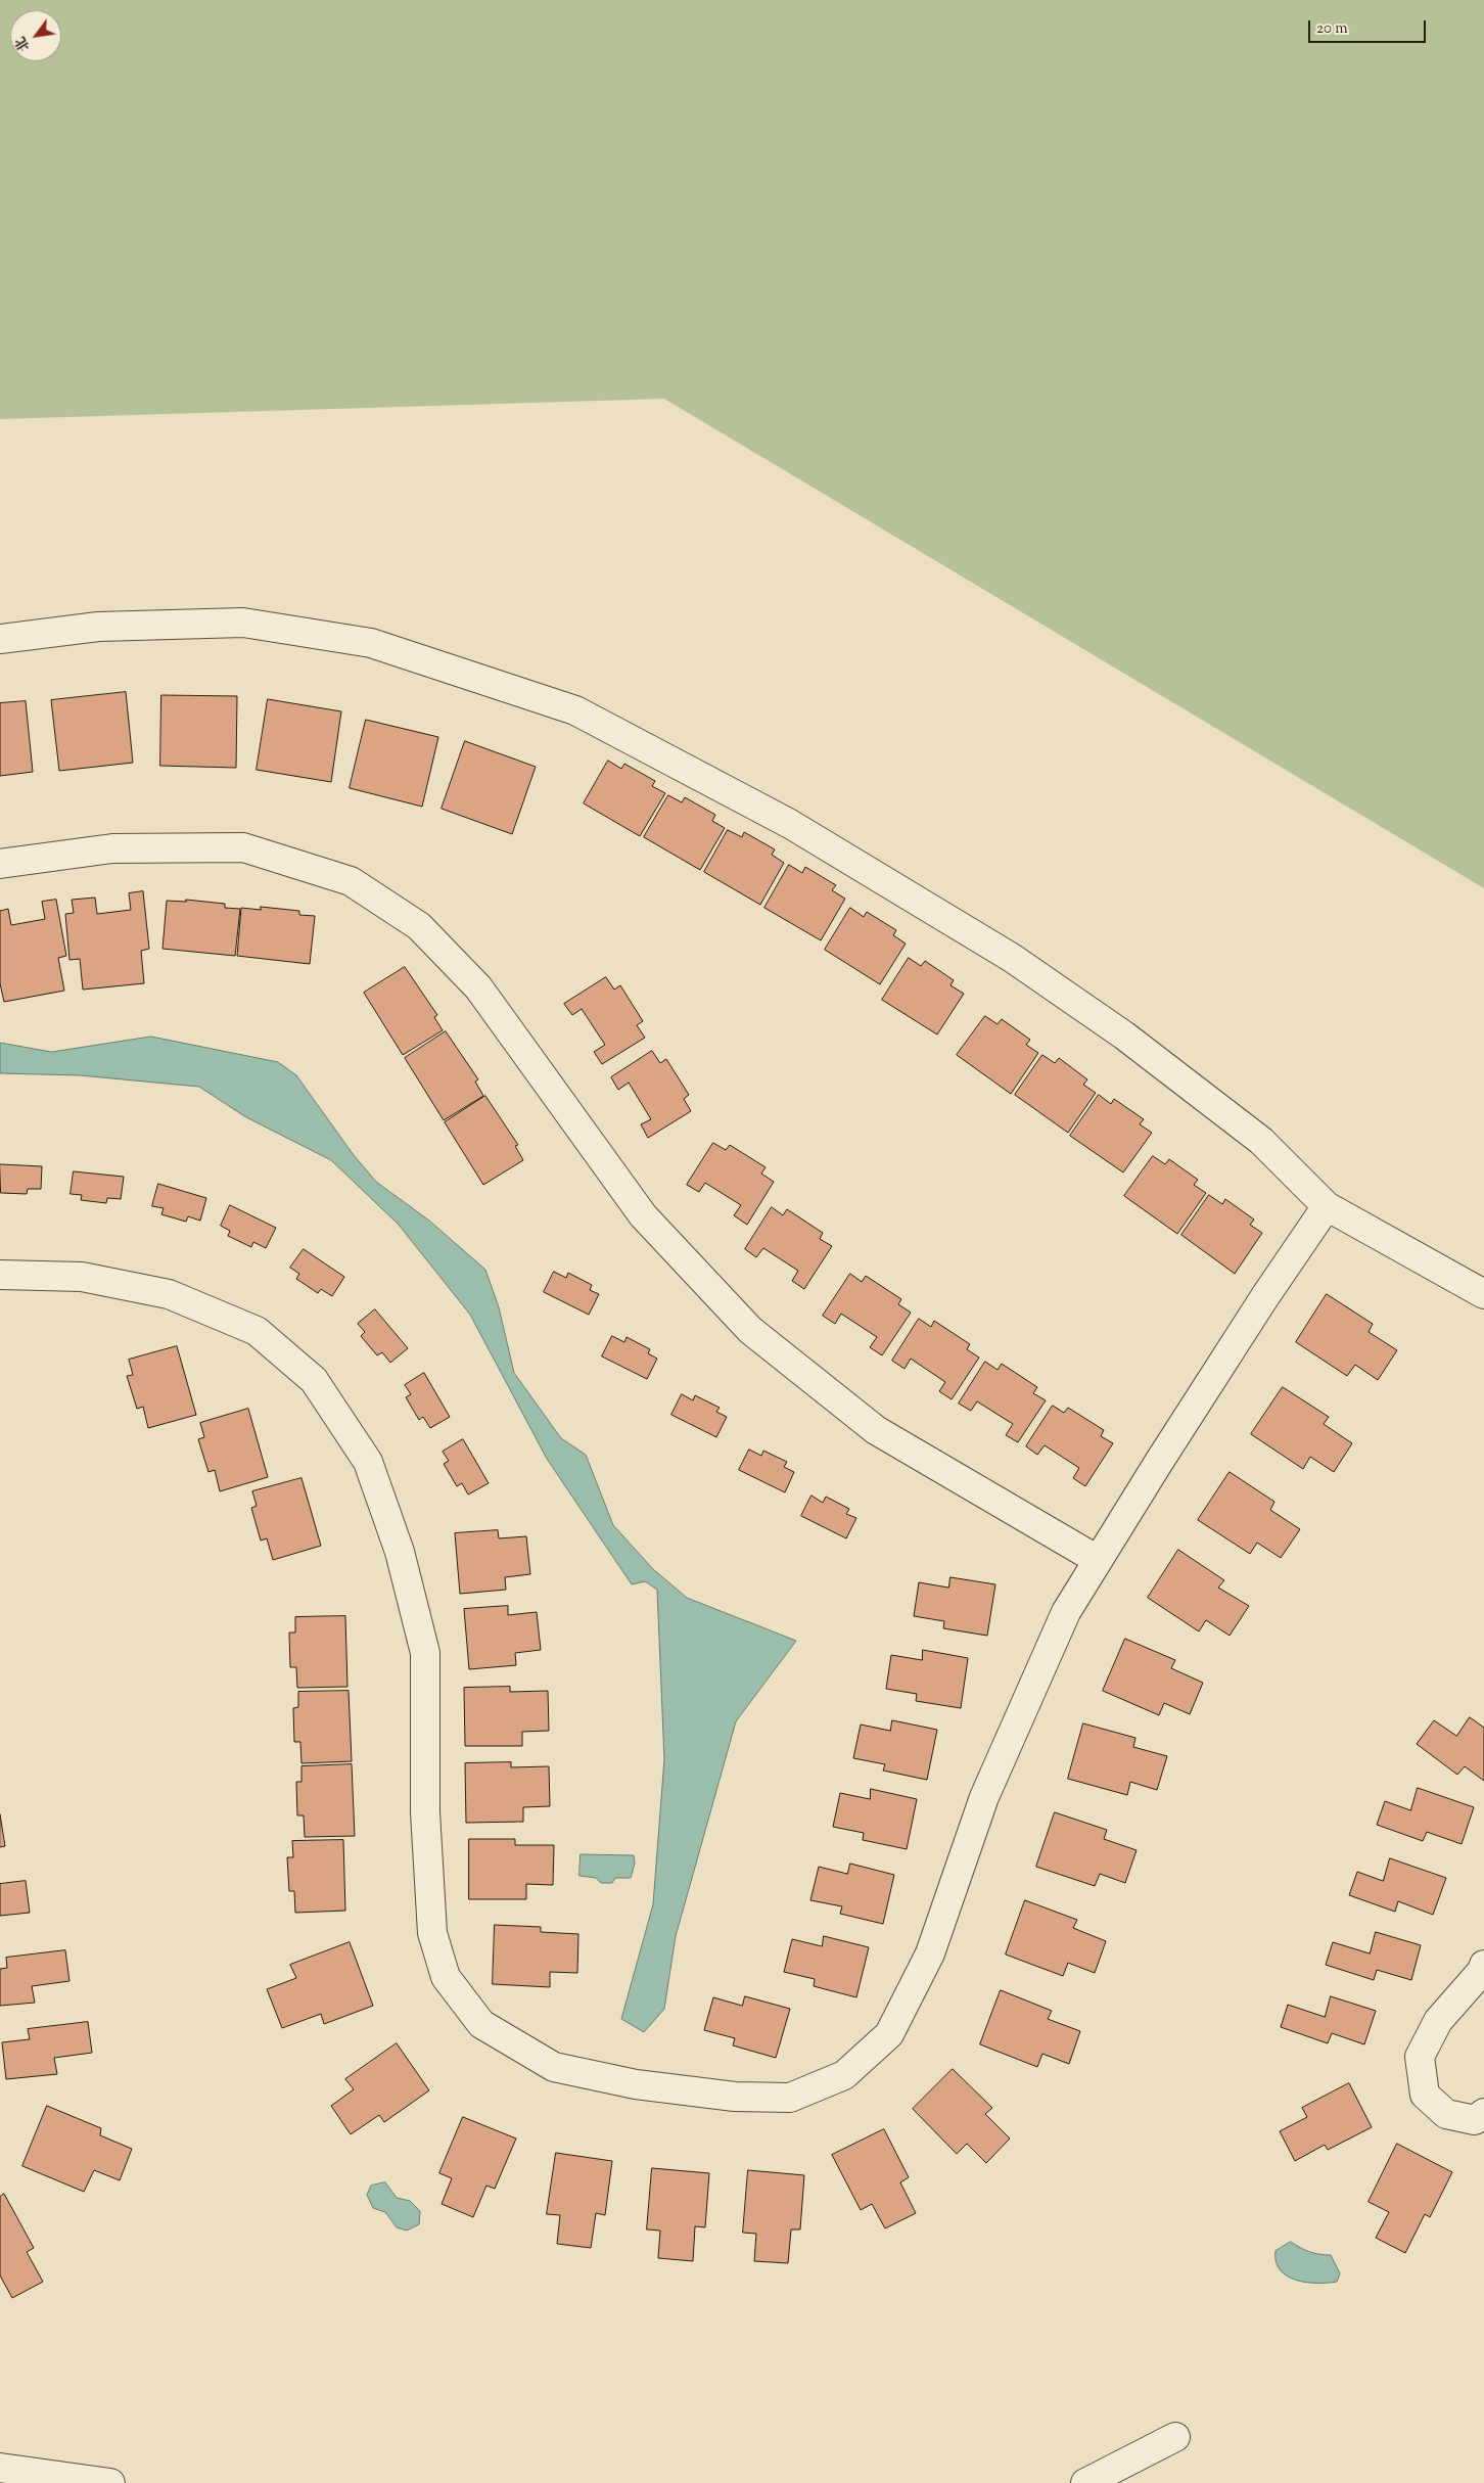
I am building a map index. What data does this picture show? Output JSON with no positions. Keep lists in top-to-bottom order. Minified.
{"scale_bar":"20 m","north":"bottom left"}
